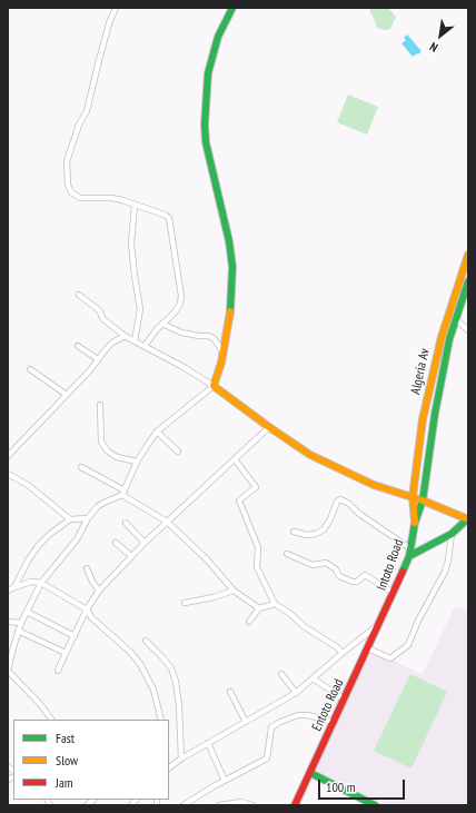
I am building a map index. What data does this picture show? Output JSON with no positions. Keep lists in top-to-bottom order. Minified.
{"streets":{"main road":["Algeria Av","Intoto Road","Entoto Road"]},"crossings":[["Algeria Av","Intoto Road"],["Intoto Road","Entoto Road"]],"legend":["Fast","Slow","Jam"],"scale_bar":"100 m","north":"bottom left"}
